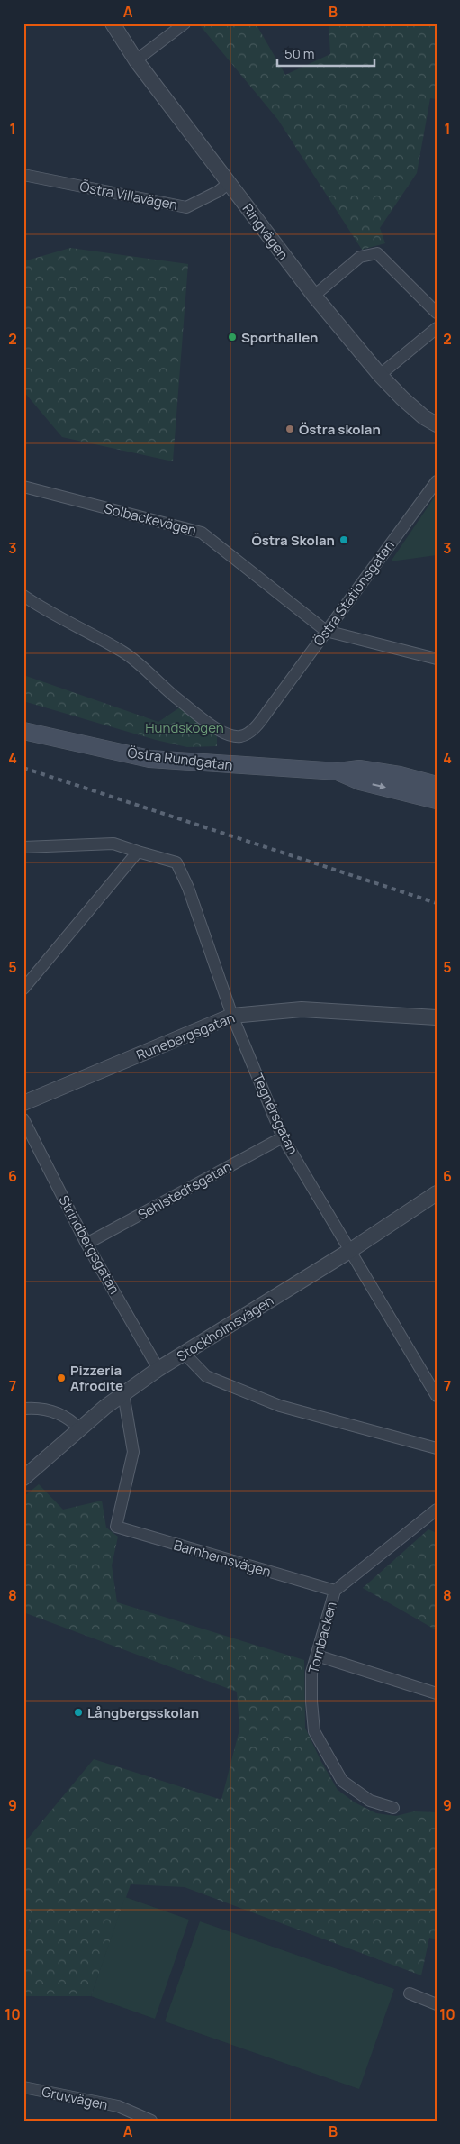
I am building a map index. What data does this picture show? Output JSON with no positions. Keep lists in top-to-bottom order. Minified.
{"streets":{"main road":["Östra Rundgatan"],"street":["Östra Villavägen","Ringvägen","Solbackevägen","Östra Stationsgatan","Runebergsgatan","Tegnérsgatan","Sehlstedtsgatan","Strindbergsgatan","Stockholmsvägen","Barnhemsvägen","Tornbacken","Gruvvägen"]},"crossings":[["Östra Villavägen","Ringvägen"],["Solbackevägen","Östra Stationsgatan"],["Runebergsgatan","Tegnérsgatan"],["Tegnérsgatan","Sehlstedtsgatan"],["Tegnérsgatan","Stockholmsvägen"],["Sehlstedtsgatan","Strindbergsgatan"],["Strindbergsgatan","Stockholmsvägen"],["Stockholmsvägen","Barnhemsvägen"],["Barnhemsvägen","Tornbacken"]],"parks":["Hundskogen"],"places":["Sporthallen","Östra skolan","Östra Skolan","Pizzeria Afrodite","Långbergsskolan"],"scale_bar":"50 m","grid":{"columns":["A","B"],"rows":["1","2","3","4","5","6","7","8","9","10"]}}
